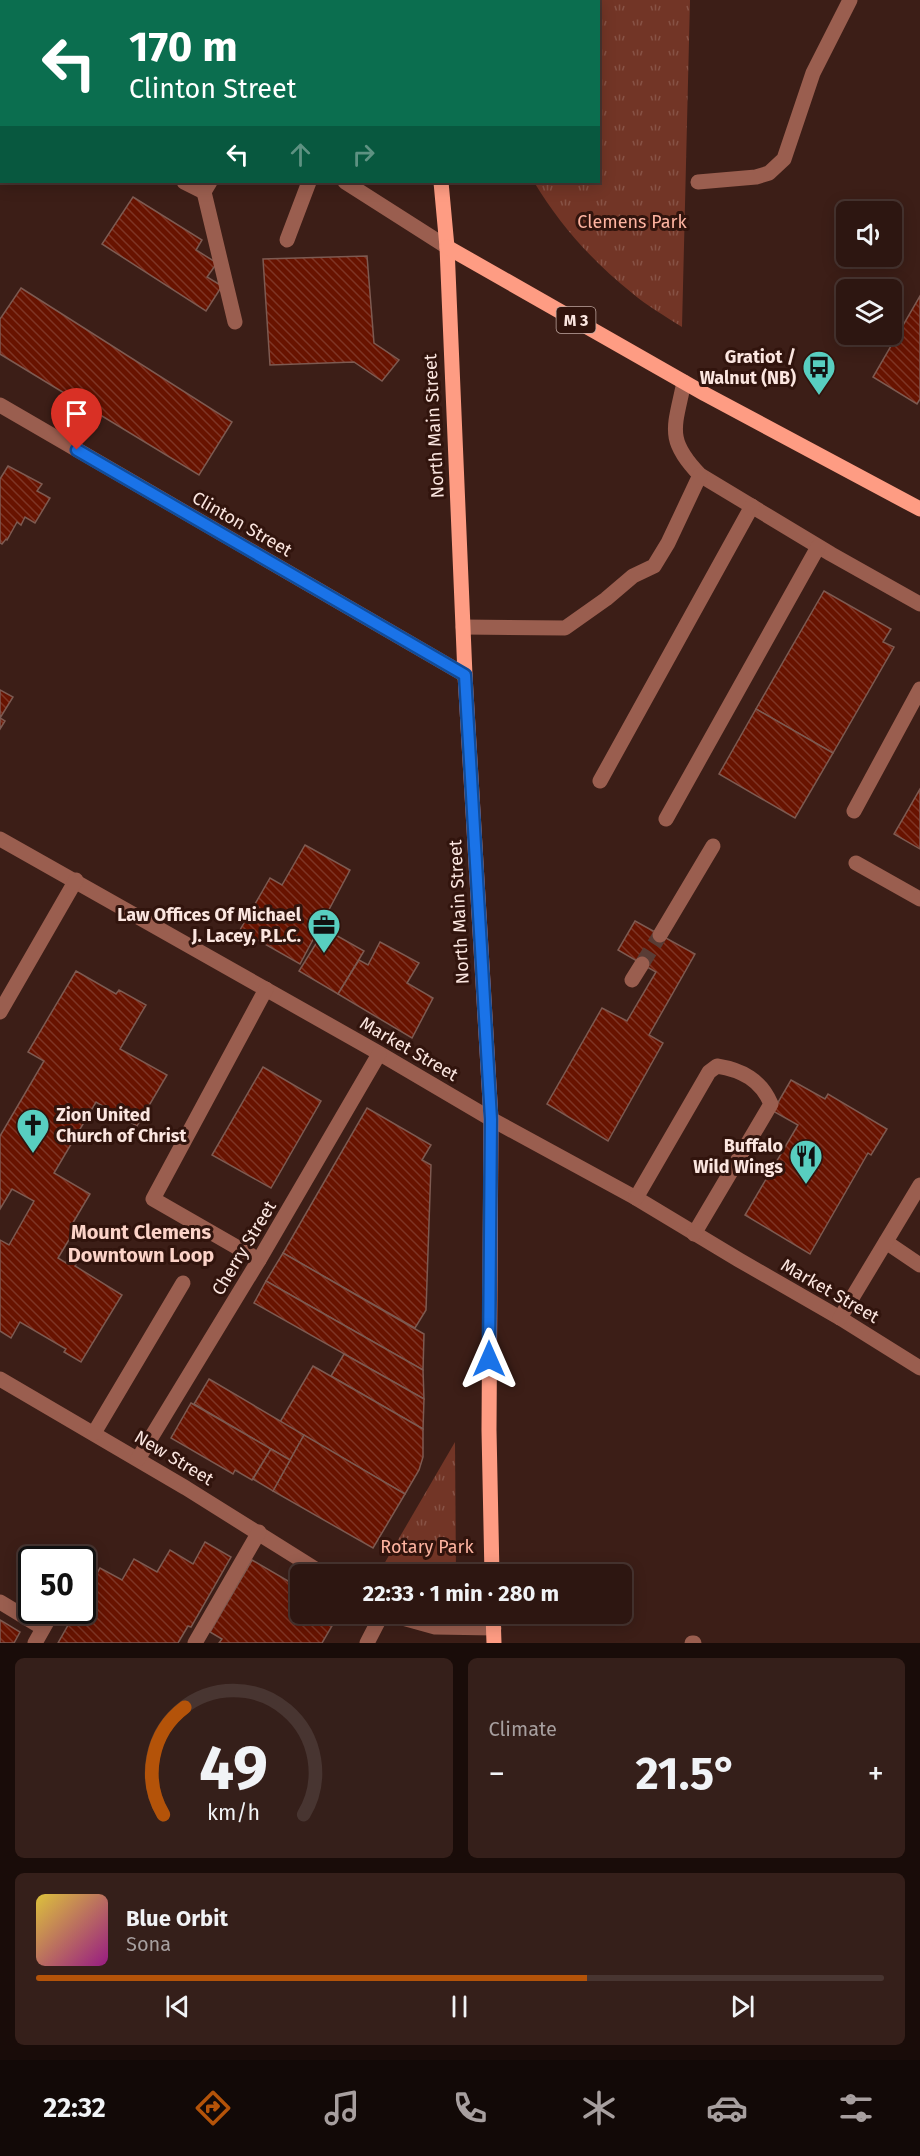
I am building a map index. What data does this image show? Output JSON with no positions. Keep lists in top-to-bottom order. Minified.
{"streets":{"main road":["M 3","North Main Street"],"street":["Clinton Street","Market Street","Cherry Street","New Street"]},"crossings":[["M 3","North Main Street"],["North Main Street","Clinton Street"],["North Main Street","Market Street"],["Market Street","Cherry Street"],["Cherry Street","New Street"]],"districts":["Mount Clemens Downtown Loop"],"parks":["Clemens Park","Rotary Park"],"places":{"bus stop":["Gratiot / Walnut (NB)"],"office":["Law Offices Of Michael J. Lacey, P.L.C."],"church":["Zion United Church of Christ"],"restaurant":["Buffalo Wild Wings"]},"page":{"turn":["170 m","Clinton Street"],"limit":"50","trip":"22:33 · 1 min · 280 m","tile":"Climate","heat":["−","21.5°","+"],"song":["Blue Orbit","Sona"],"tabs":"22:32","gauge":["49","km/h"]}}
